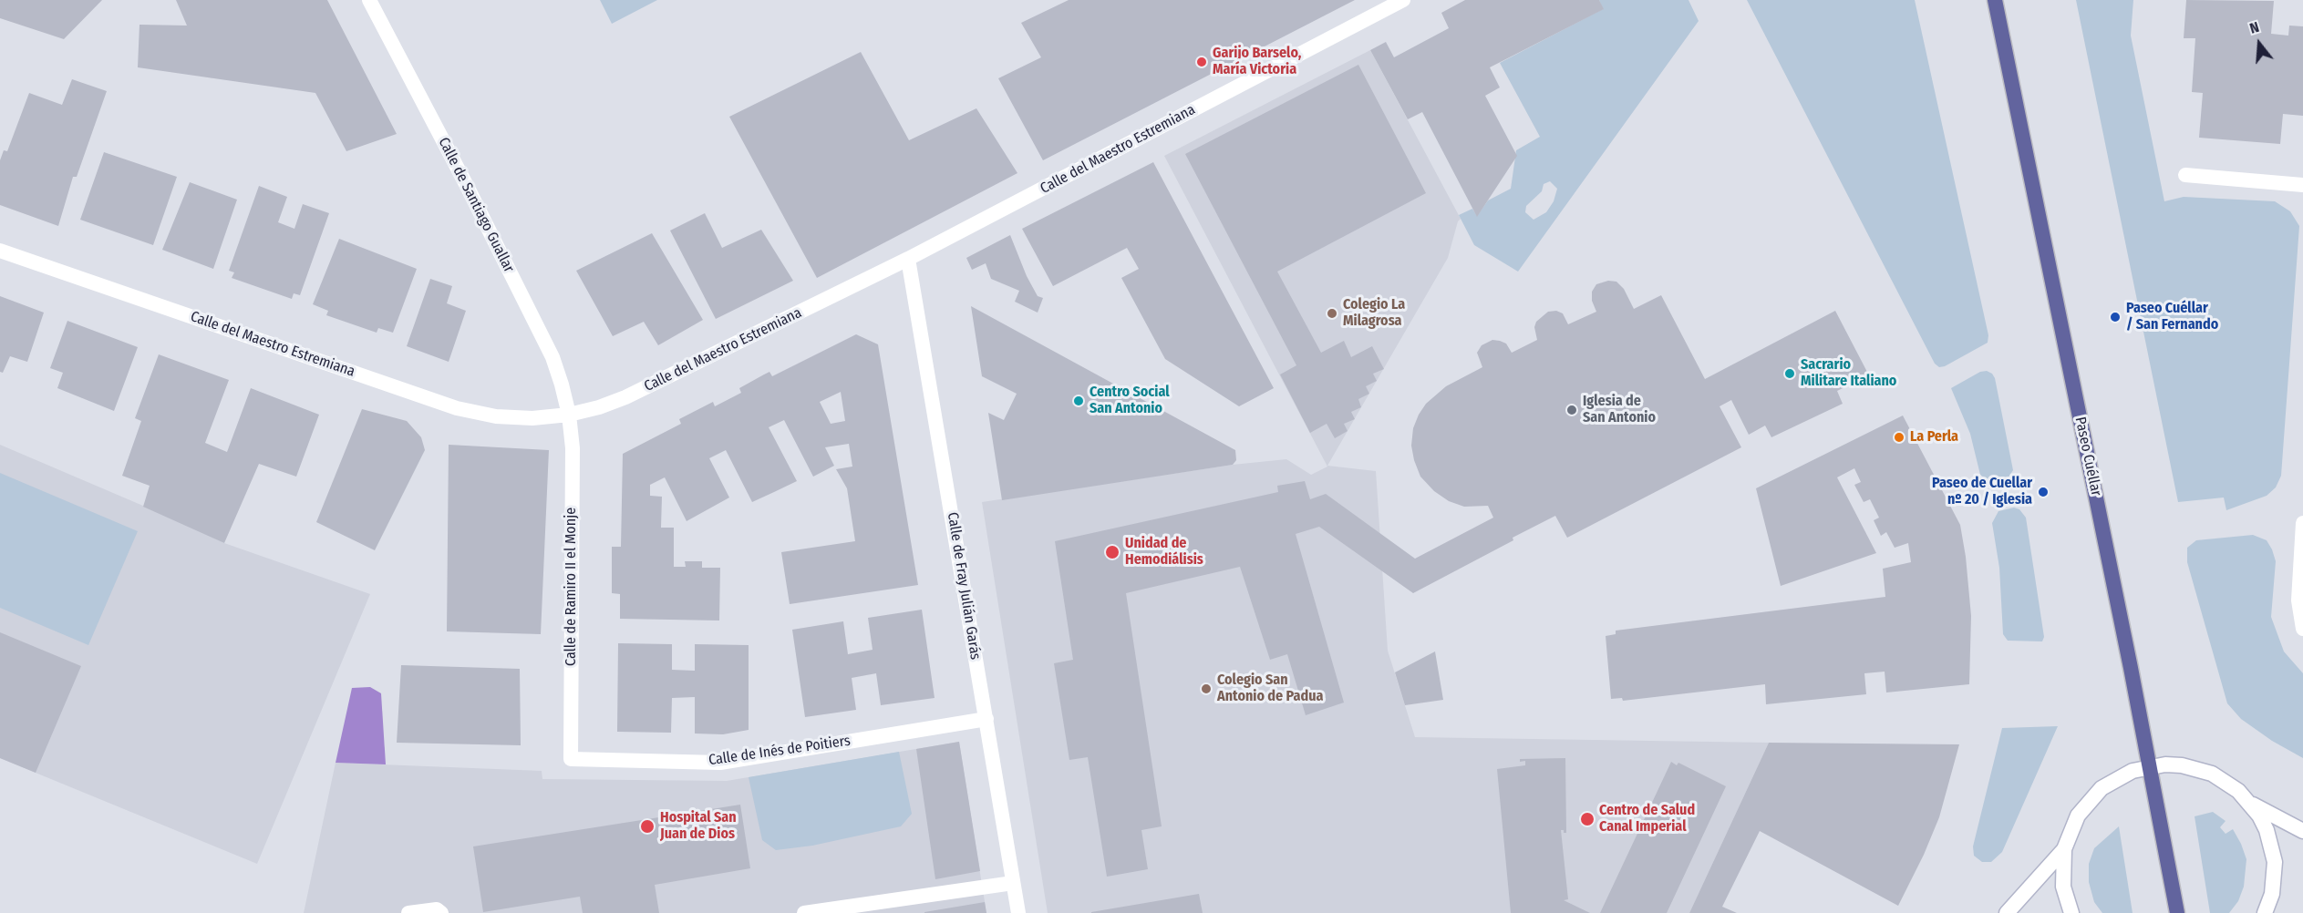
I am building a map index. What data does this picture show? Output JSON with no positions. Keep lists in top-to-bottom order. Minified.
{"streets":{"main road":["Paseo Cuéllar"],"street":["Calle del Maestro Estremiana","Calle de Santiago Guallar","Calle de Fray Julián Garás","Calle de Ramiro II el Monje","Calle de Inés de Poitiers"]},"crossings":[["Calle del Maestro Estremiana","Calle de Santiago Guallar"],["Calle del Maestro Estremiana","Calle de Fray Julián Garás"],["Calle del Maestro Estremiana","Calle de Ramiro II el Monje"],["Calle de Santiago Guallar","Calle de Ramiro II el Monje"],["Calle de Fray Julián Garás","Calle de Inés de Poitiers"],["Calle de Ramiro II el Monje","Calle de Inés de Poitiers"]],"places":["Garijo Barselo, María Victoria","Colegio La Milagrosa","Paseo Cuéllar / San Fernando","Sacrario Militare Italiano","Centro Social San Antonio","Iglesia de San Antonio","La Perla","Paseo de Cuellar nº 20 / Iglesia","Unidad de Hemodiálisis","Colegio San Antonio de Padua","Centro de Salud Canal Imperial","Hospital San Juan de Dios"],"north":"top"}
